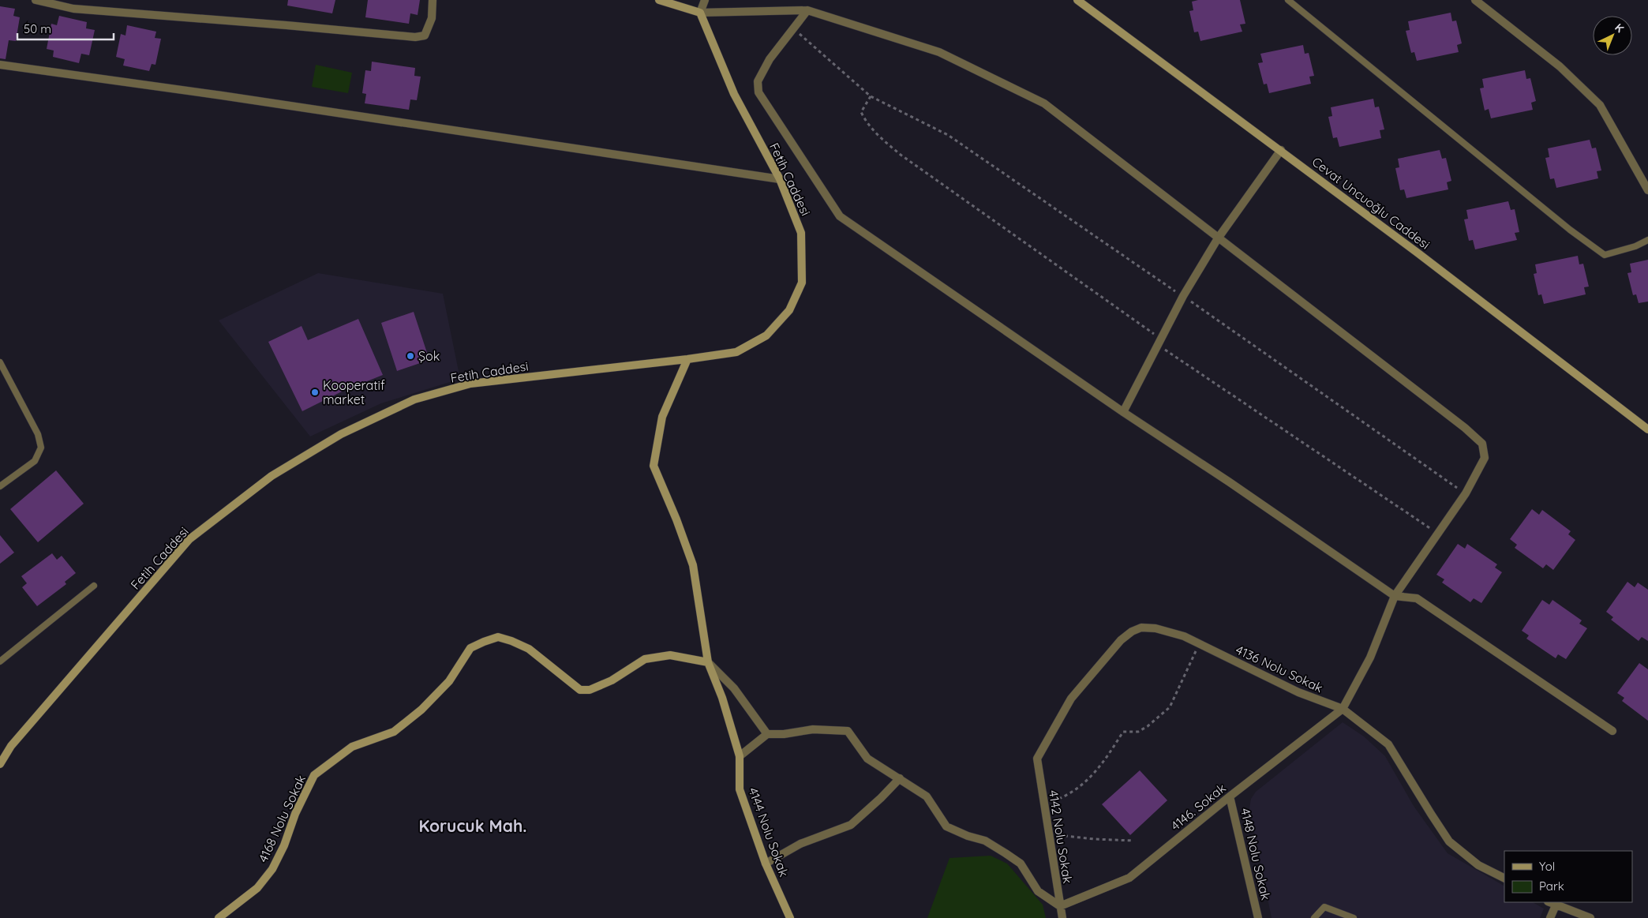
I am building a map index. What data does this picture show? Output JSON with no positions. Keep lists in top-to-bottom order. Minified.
{"streets":{"street":["Fetih Caddesi","Cevat Uncuoğlu Caddesi","4136 Nolu Sokak","4146. Sokak","4168 Nolu Sokak","4144 Nolu Sokak","4142 Nolu Sokak","4148 Nolu Sokak"]},"crossings":[["Fetih Caddesi","4144 Nolu Sokak"],["4136 Nolu Sokak","4146. Sokak"],["4136 Nolu Sokak","4142 Nolu Sokak"],["4146. Sokak","4142 Nolu Sokak"],["4146. Sokak","4148 Nolu Sokak"],["4168 Nolu Sokak","4144 Nolu Sokak"]],"districts":["Korucuk Mah."],"places":["Şok","Kooperatif market"],"legend":["Yol","Park"],"scale_bar":"50 m","north":"top right"}
